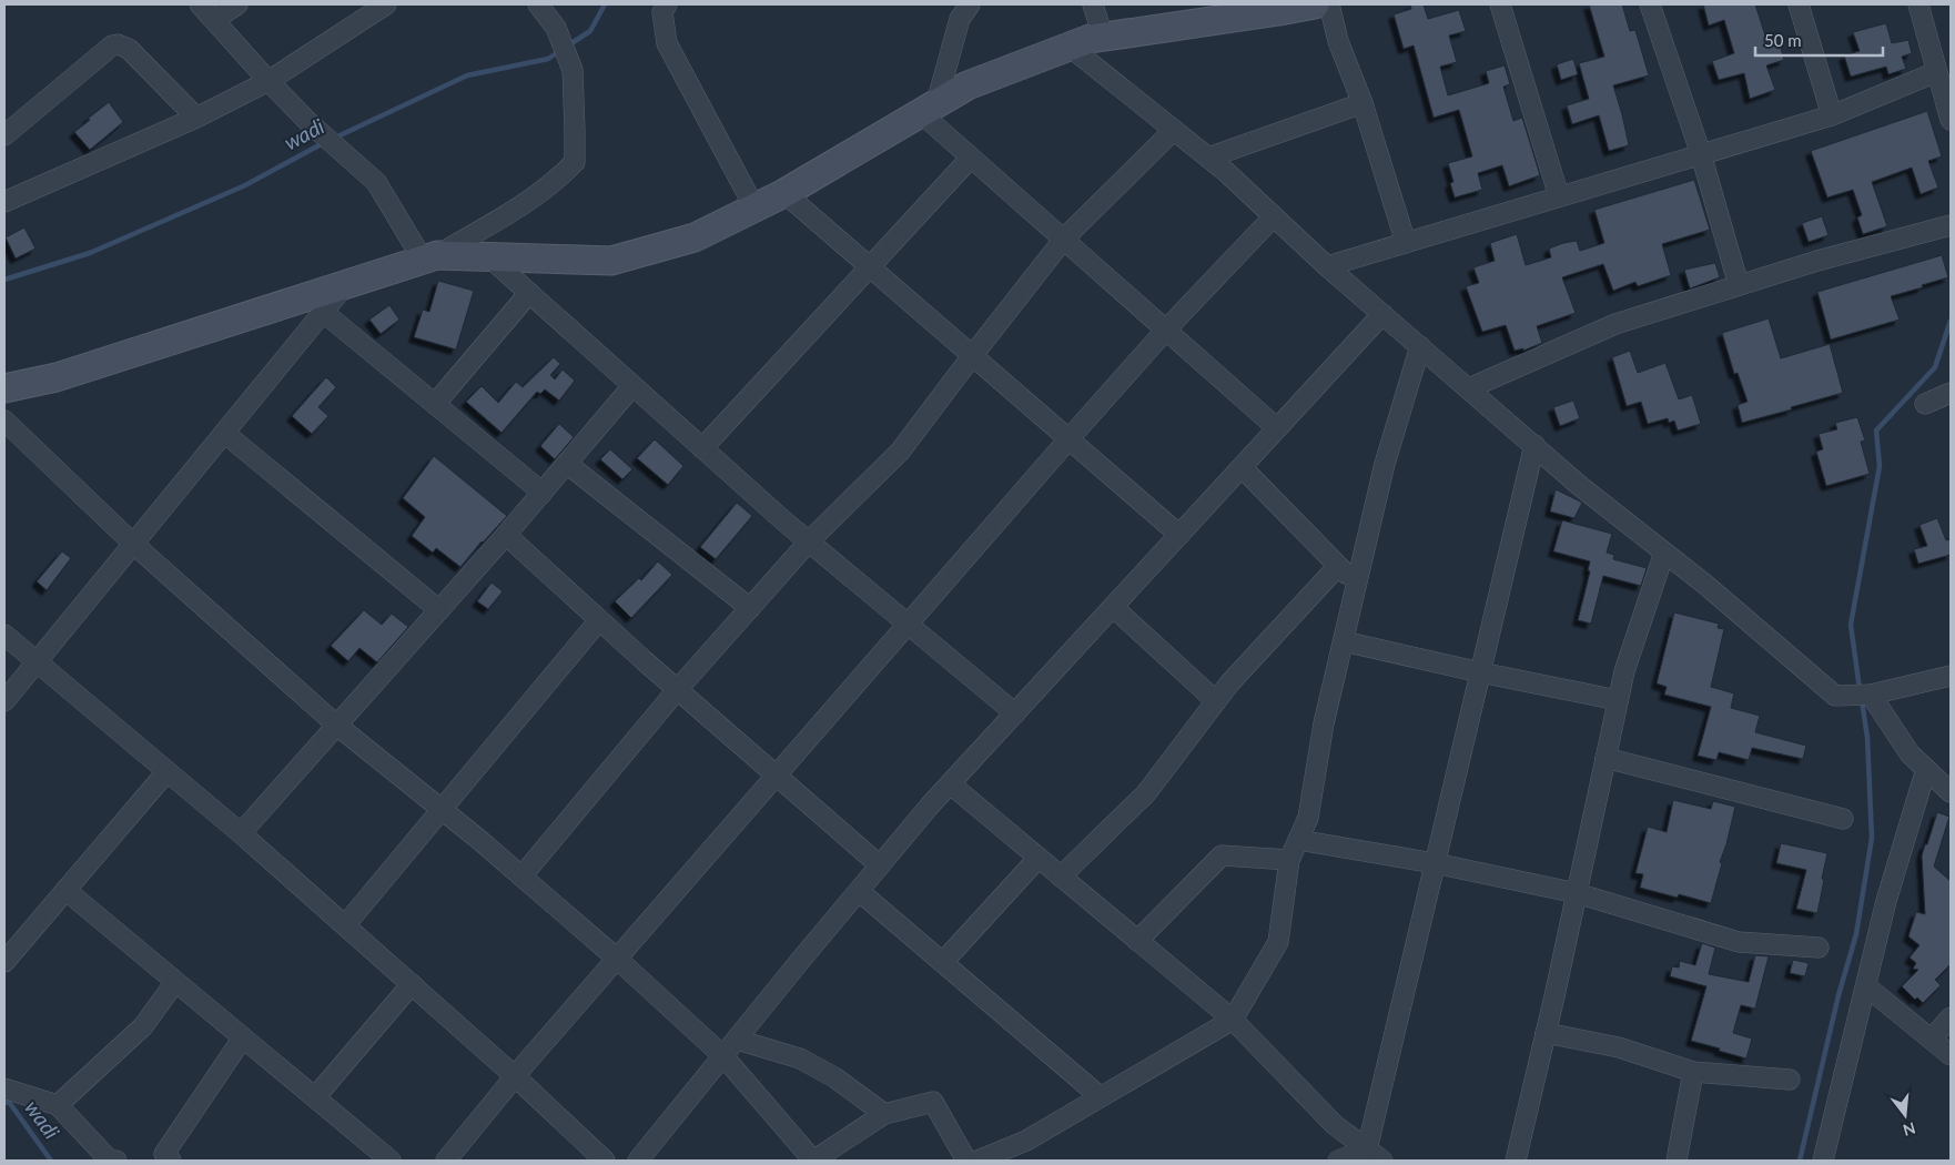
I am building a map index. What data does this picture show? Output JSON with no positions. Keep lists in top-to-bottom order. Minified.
{"water":["wadi"],"scale_bar":"50 m","north":"bottom"}
